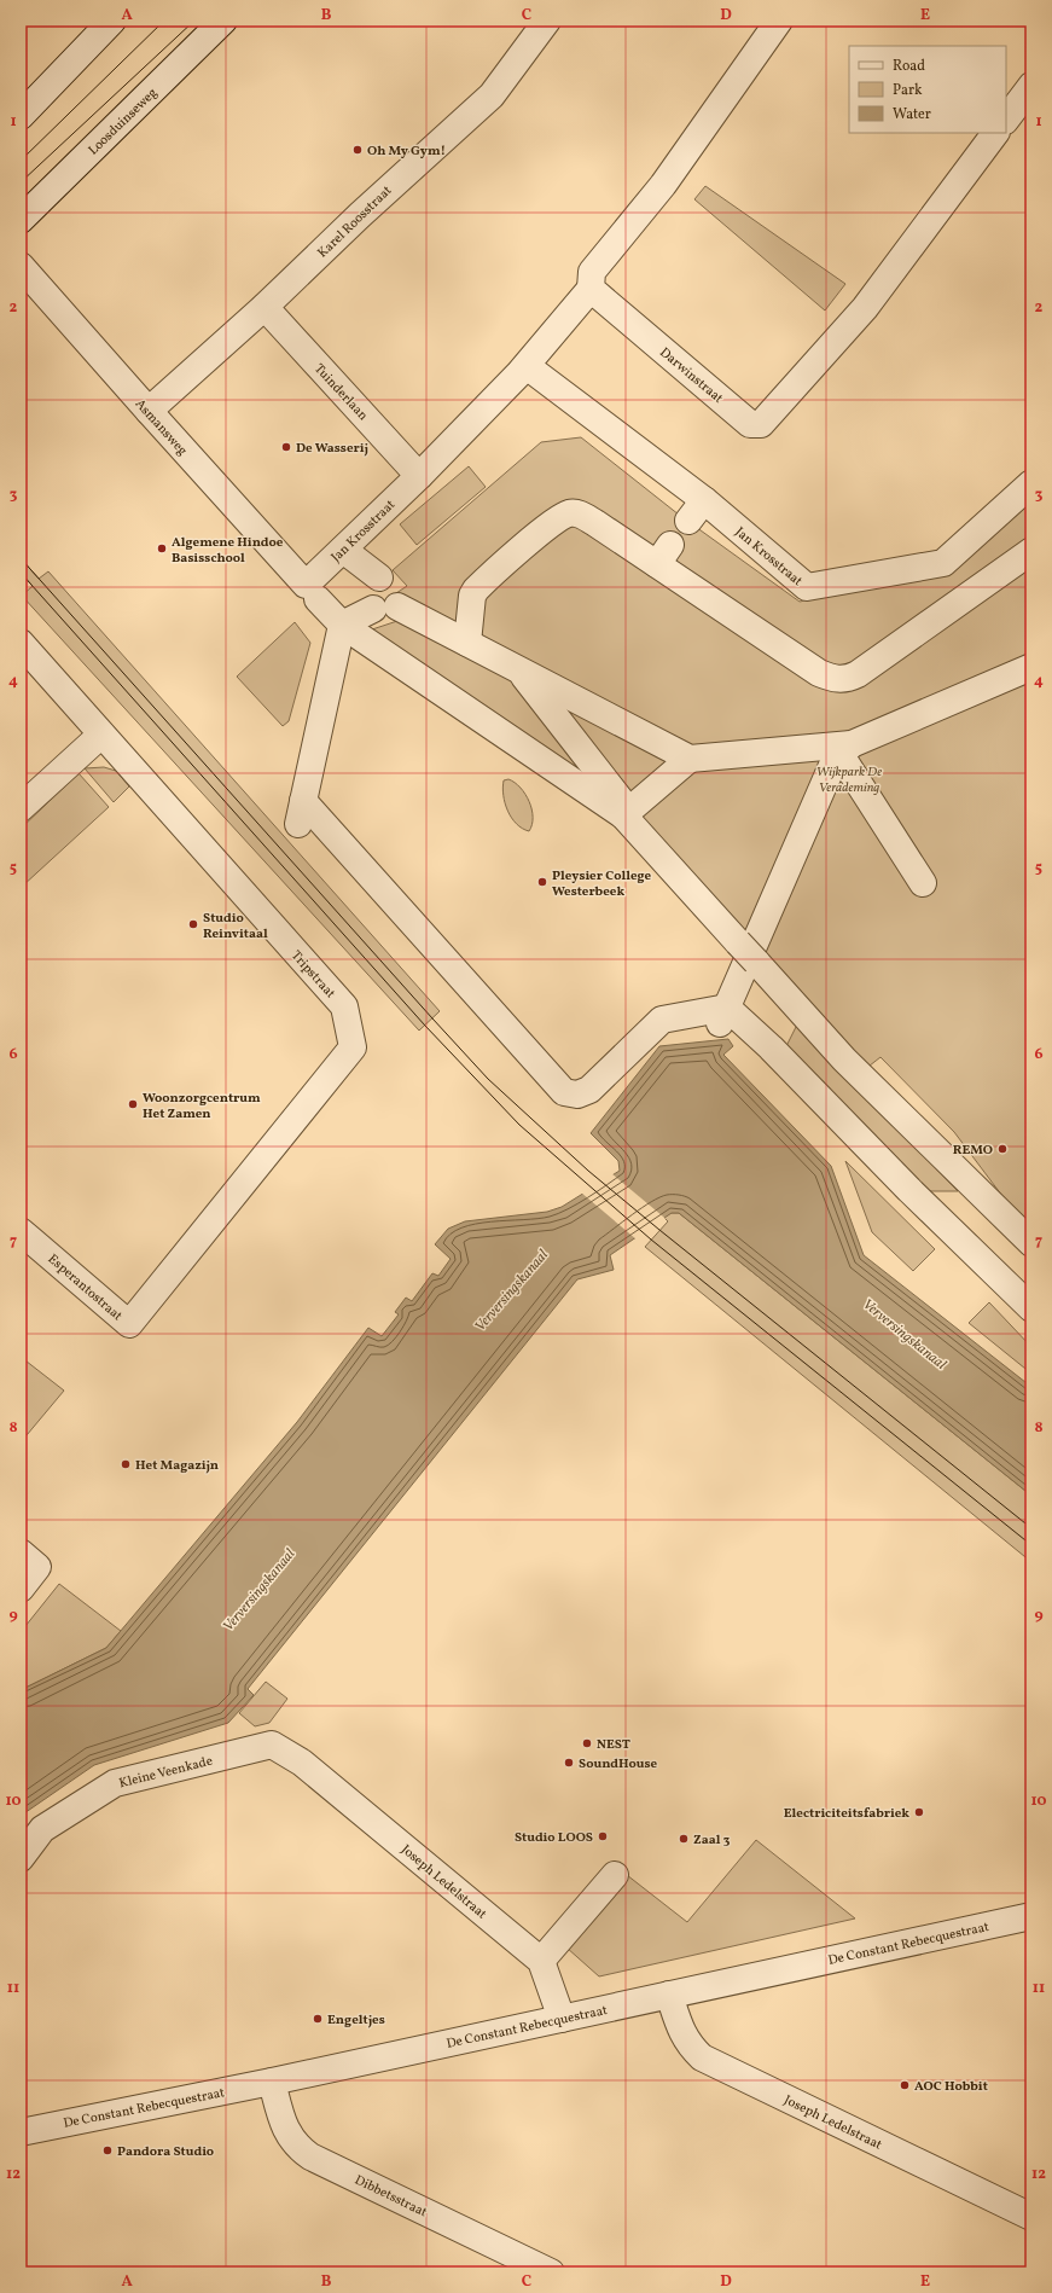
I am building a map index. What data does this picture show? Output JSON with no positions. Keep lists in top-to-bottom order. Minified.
{"streets":{"street":["Loosduinseweg","Karel Roosstraat","Darwinstraat","Tuinderlaan","Asmansweg","Jan Krosstraat","Tripstraat","Esperantostraat","Kleine Veenkade","Joseph Ledelstraat","De Constant Rebecquestraat","Dibbetsstraat"]},"crossings":[["Karel Roosstraat","Tuinderlaan"],["Karel Roosstraat","Asmansweg"],["Darwinstraat","Jan Krosstraat"],["Tuinderlaan","Jan Krosstraat"],["Asmansweg","Jan Krosstraat"],["Tripstraat","Esperantostraat"],["Kleine Veenkade","Joseph Ledelstraat"],["Joseph Ledelstraat","De Constant Rebecquestraat"],["De Constant Rebecquestraat","Dibbetsstraat"]],"water":["Verversingskanaal"],"parks":["Wijkpark De Verademing"],"places":["Oh My Gym!","De Wasserij","Algemene Hindoe Basisschool","Pleysier College Westerbeek","Studio Reinvitaal","Woonzorgcentrum Het Zamen","REMO","Het Magazijn","NEST","SoundHouse","Electriciteitsfabriek","Studio LOOS","Zaal 3","Engeltjes","AOC Hobbit","Pandora Studio"],"legend":["Road","Park","Water"],"grid":{"columns":["A","B","C","D","E"],"rows":["1","2","3","4","5","6","7","8","9","10","11","12"]}}
